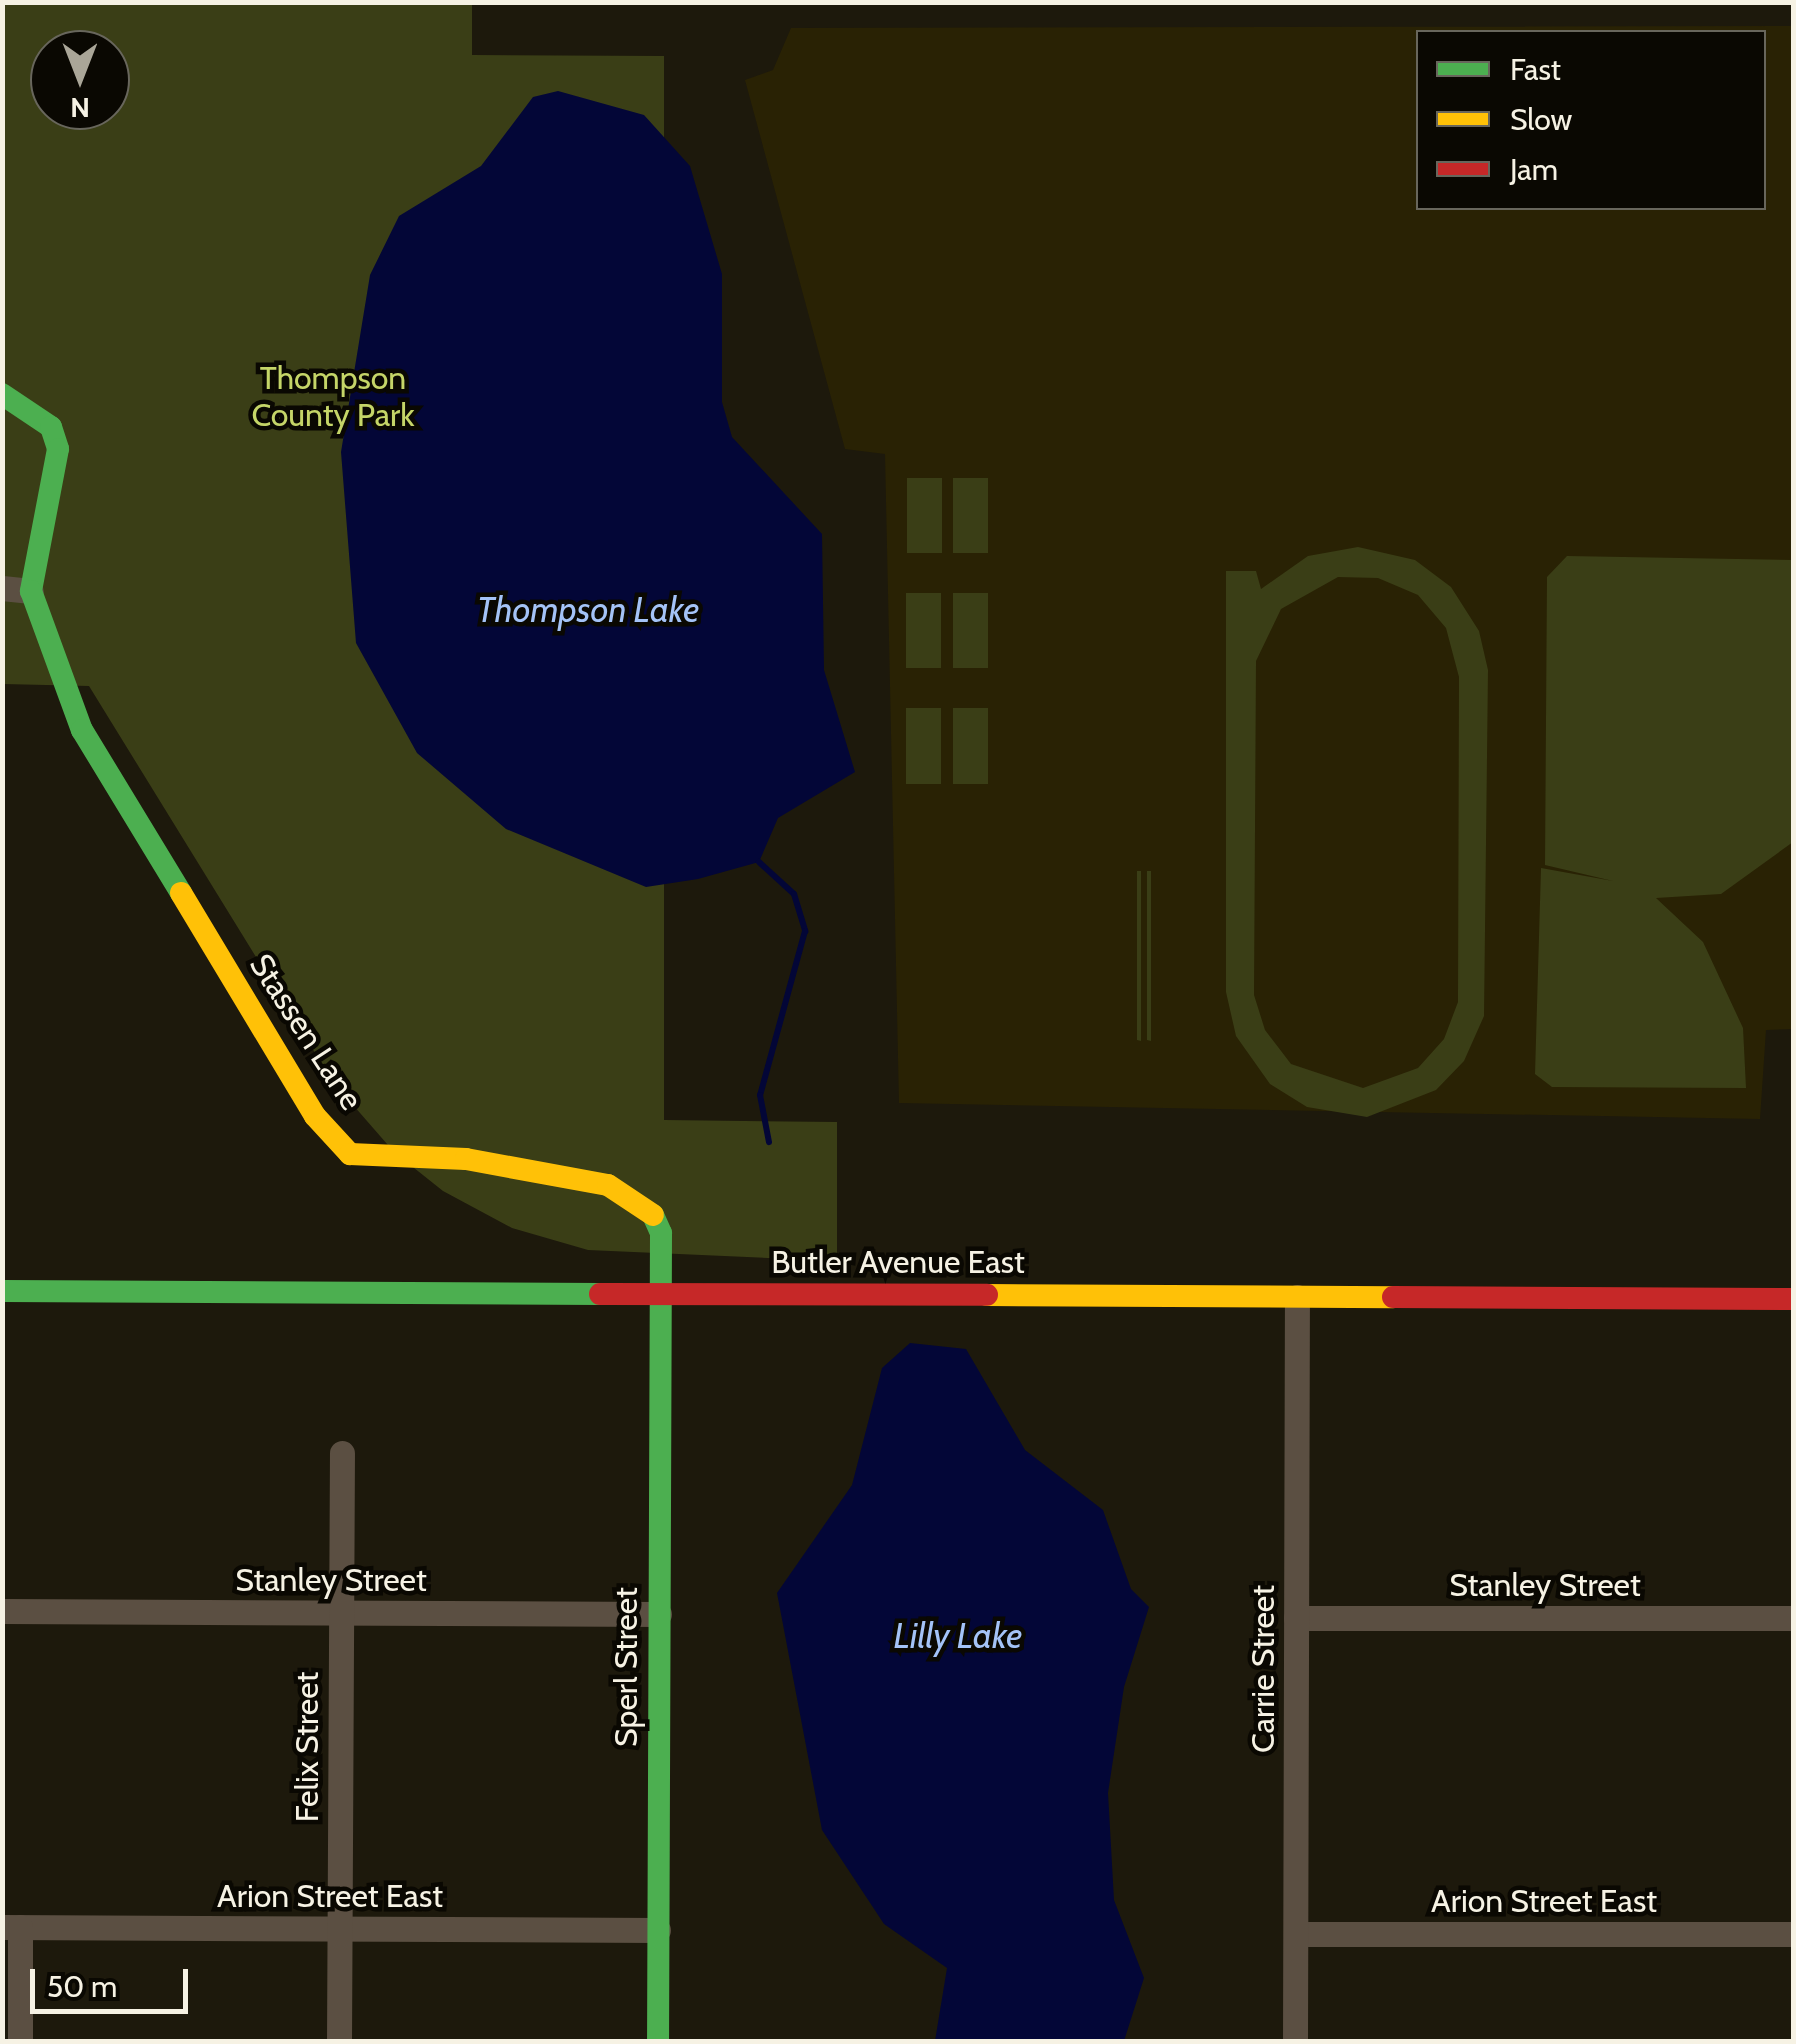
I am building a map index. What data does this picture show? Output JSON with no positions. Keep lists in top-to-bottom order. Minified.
{"streets":{"street":["Stassen Lane","Butler Avenue East","Stanley Street","Sperl Street","Carrie Street","Felix Street","Arion Street East"]},"crossings":[["Stassen Lane","Butler Avenue East"],["Stassen Lane","Sperl Street"],["Butler Avenue East","Sperl Street"],["Butler Avenue East","Carrie Street"],["Stanley Street","Sperl Street"],["Stanley Street","Carrie Street"],["Stanley Street","Felix Street"],["Sperl Street","Arion Street East"],["Carrie Street","Arion Street East"],["Felix Street","Arion Street East"]],"water":["Thompson Lake","Lilly Lake"],"parks":["Thompson County Park"],"legend":["Fast","Slow","Jam"],"scale_bar":"50 m","north":"bottom"}
